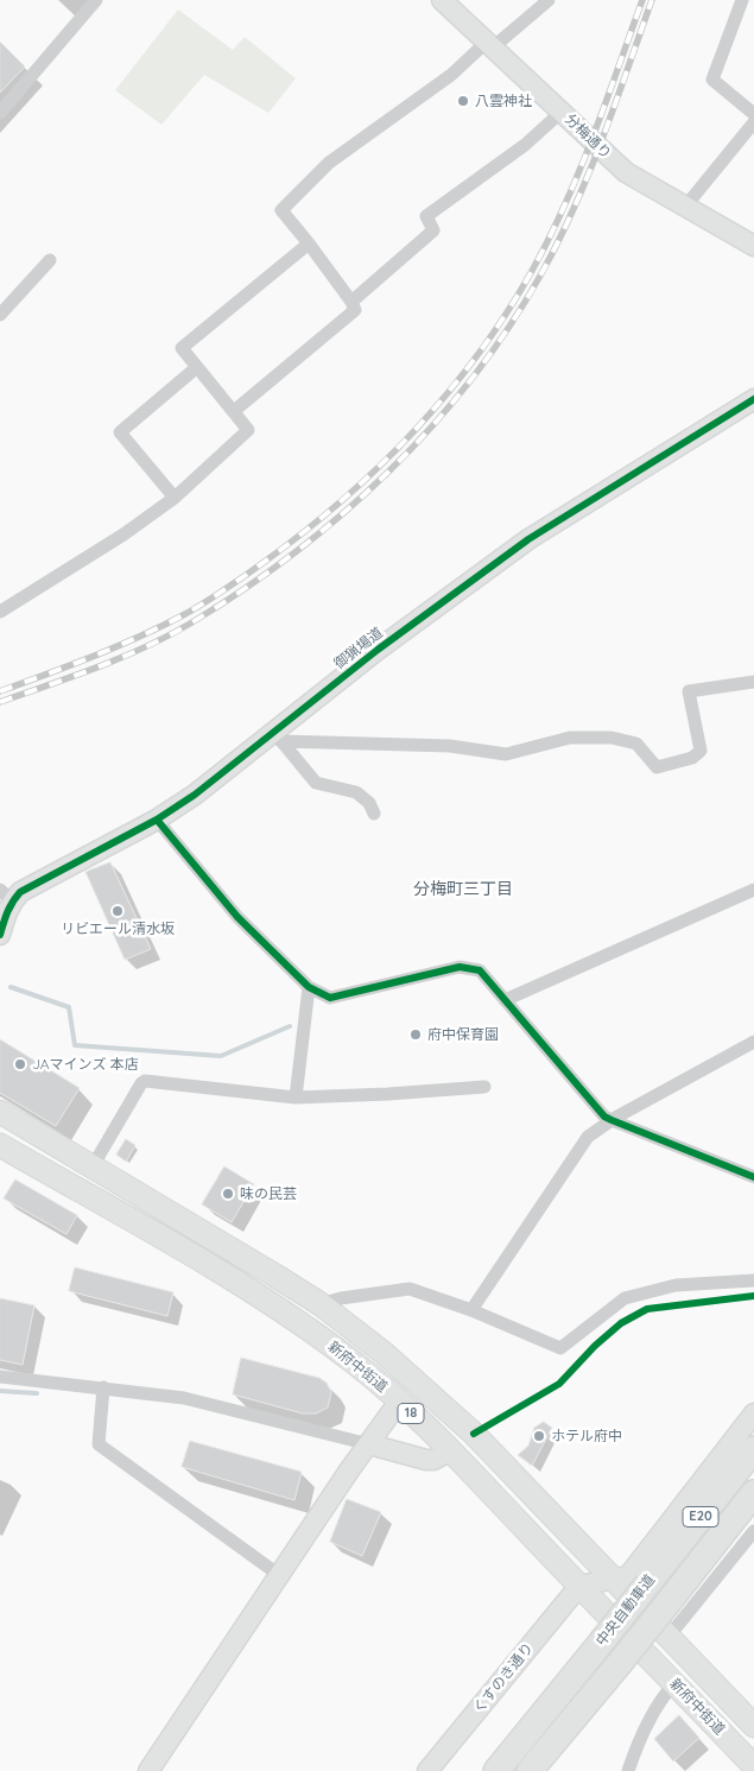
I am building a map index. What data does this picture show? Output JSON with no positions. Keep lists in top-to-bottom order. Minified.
{"streets":{"highway":["E20","中央自動車道"],"main road":["新府中街道","18"],"street":["分梅通り","御猟場道","くすのき通り"]},"crossings":[["新府中街道","くすのき通り"]],"districts":["分梅町三丁目"],"places":["八雲神社","リビエール清水坂","府中保育園","JAマインズ 本店","味の民芸","ホテル府中"]}
